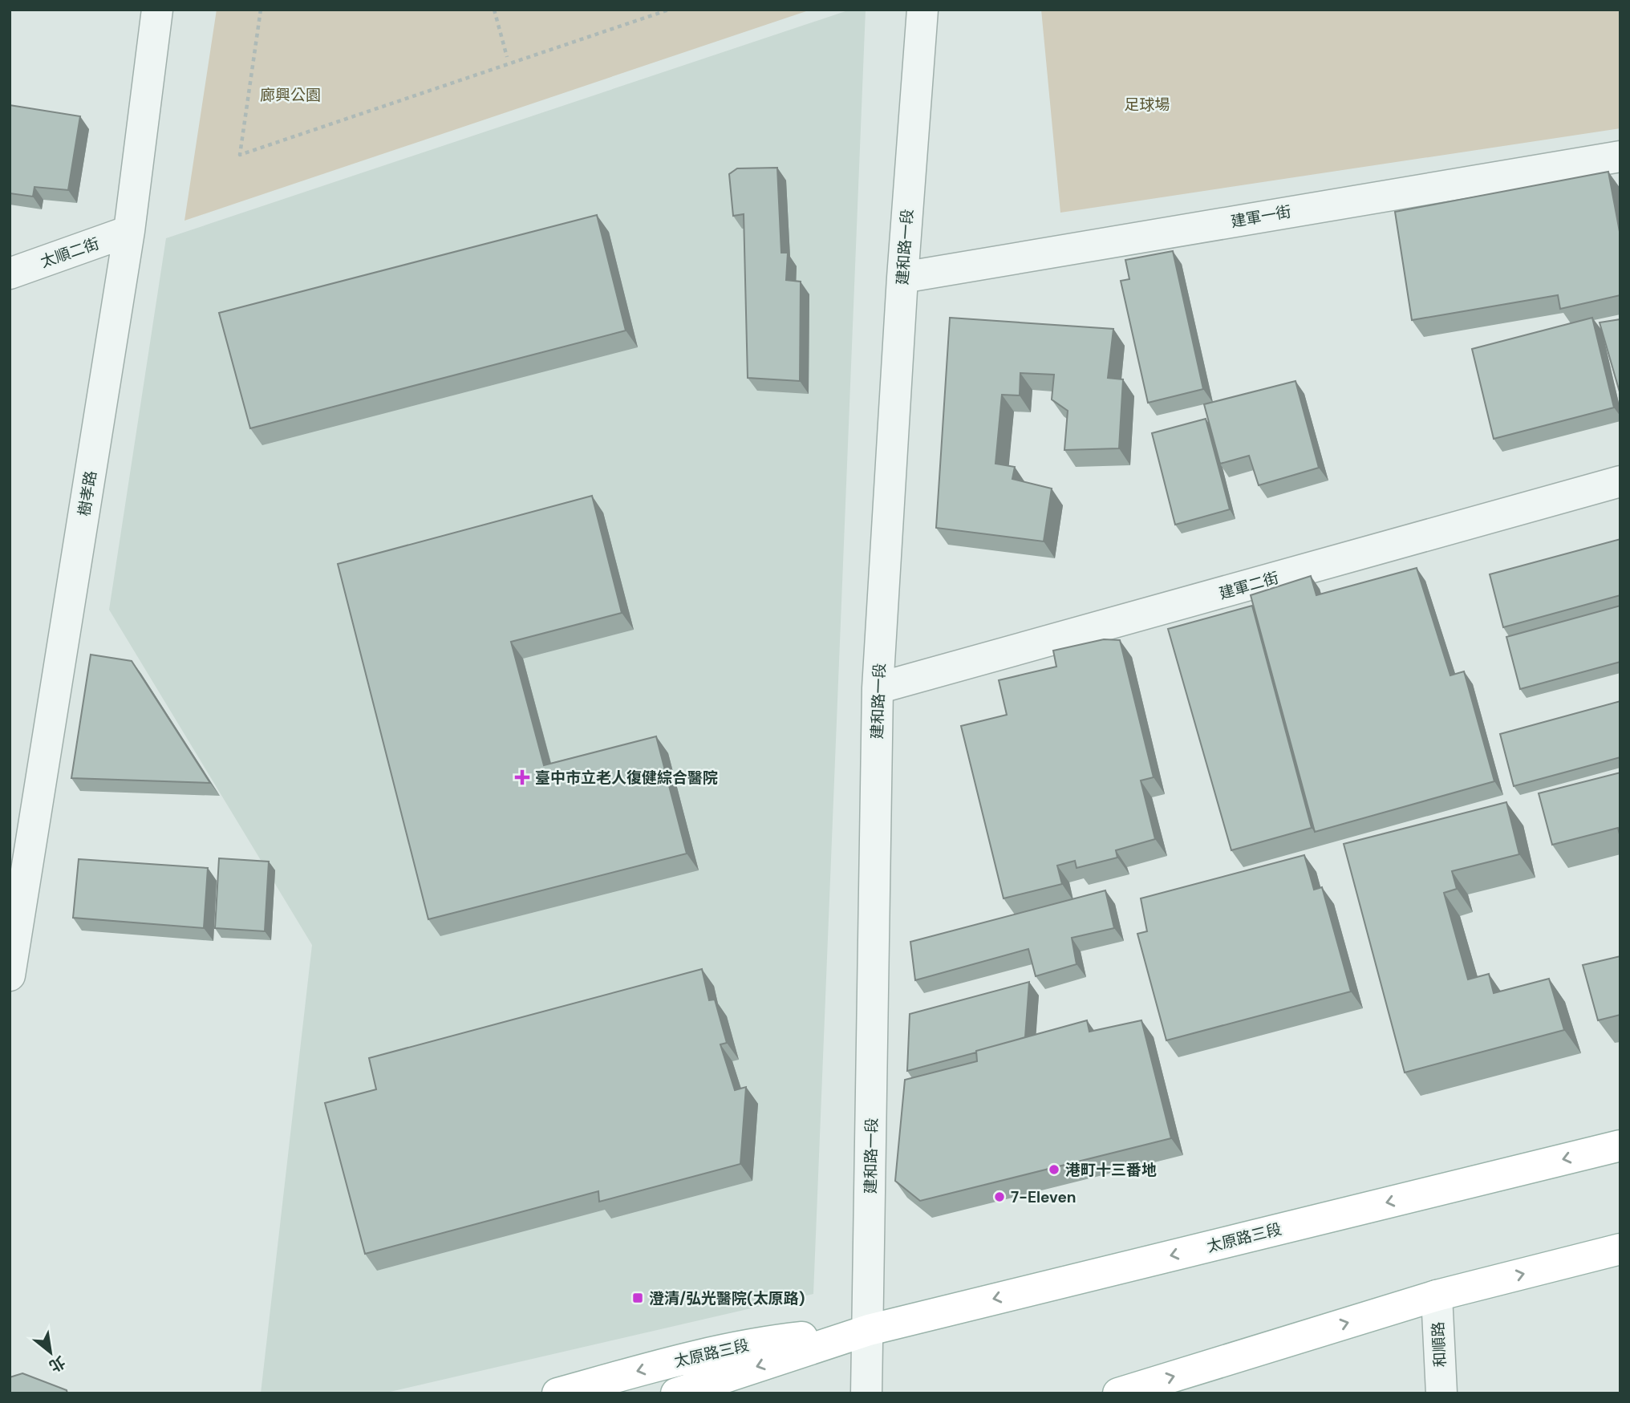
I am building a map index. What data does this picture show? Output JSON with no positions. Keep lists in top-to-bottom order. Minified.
{"streets":{"main road":["太原路三段"],"street":["建軍一街","建和路一段","太順二街","樹孝路","建軍二街","和順路"]},"crossings":[["建軍一街","建和路一段"],["建和路一段","建軍二街"],["建和路一段","太原路三段"],["太順二街","樹孝路"]],"parks":["廊興公園","足球場"],"places":{"health":["臺中市立老人復健綜合醫院"],"other":["港町十三番地","7-Eleven"],"transit":["澄清/弘光醫院(太原路)"]},"north":"bottom right"}
